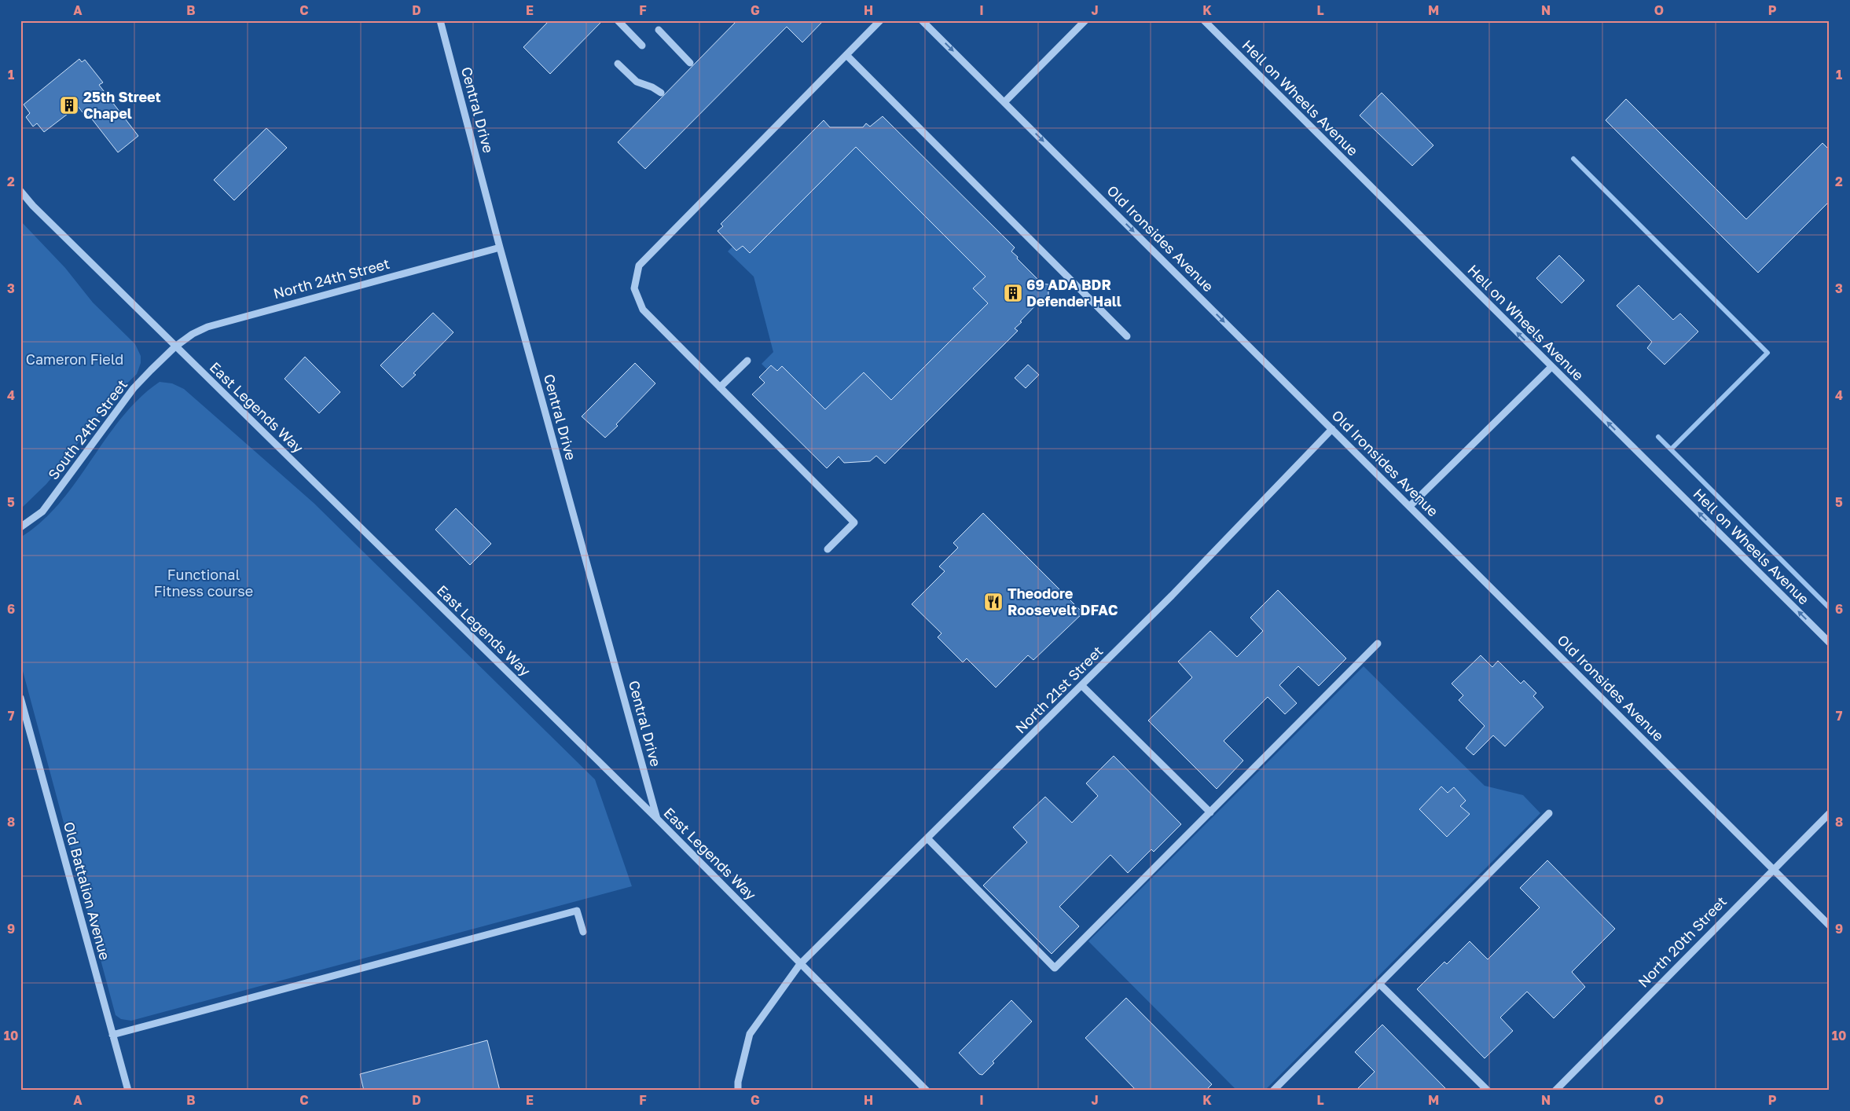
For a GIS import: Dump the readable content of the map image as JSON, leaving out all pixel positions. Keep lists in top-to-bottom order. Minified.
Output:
{"streets":{"street":["Hell on Wheels Avenue","Central Drive","Old Ironsides Avenue","North 24th Street","East Legends Way","South 24th Street","North 21st Street","Old Battalion Avenue","North 20th Street"]},"crossings":[["Central Drive","North 24th Street"],["Central Drive","East Legends Way"],["Old Ironsides Avenue","North 21st Street"],["Old Ironsides Avenue","North 20th Street"],["North 24th Street","East Legends Way"],["North 24th Street","South 24th Street"],["East Legends Way","South 24th Street"],["East Legends Way","North 21st Street"]],"one_way":["Hell on Wheels Avenue","Old Ironsides Avenue"],"parks":["Cameron Field","Functional Fitness course"],"places":{"building":["25th Street Chapel","69 ADA BDR Defender Hall"],"restaurant":["Theodore Roosevelt DFAC"]},"grid":{"columns":["A","B","C","D","E","F","G","H","I","J","K","L","M","N","O","P"],"rows":["1","2","3","4","5","6","7","8","9","10"]}}
